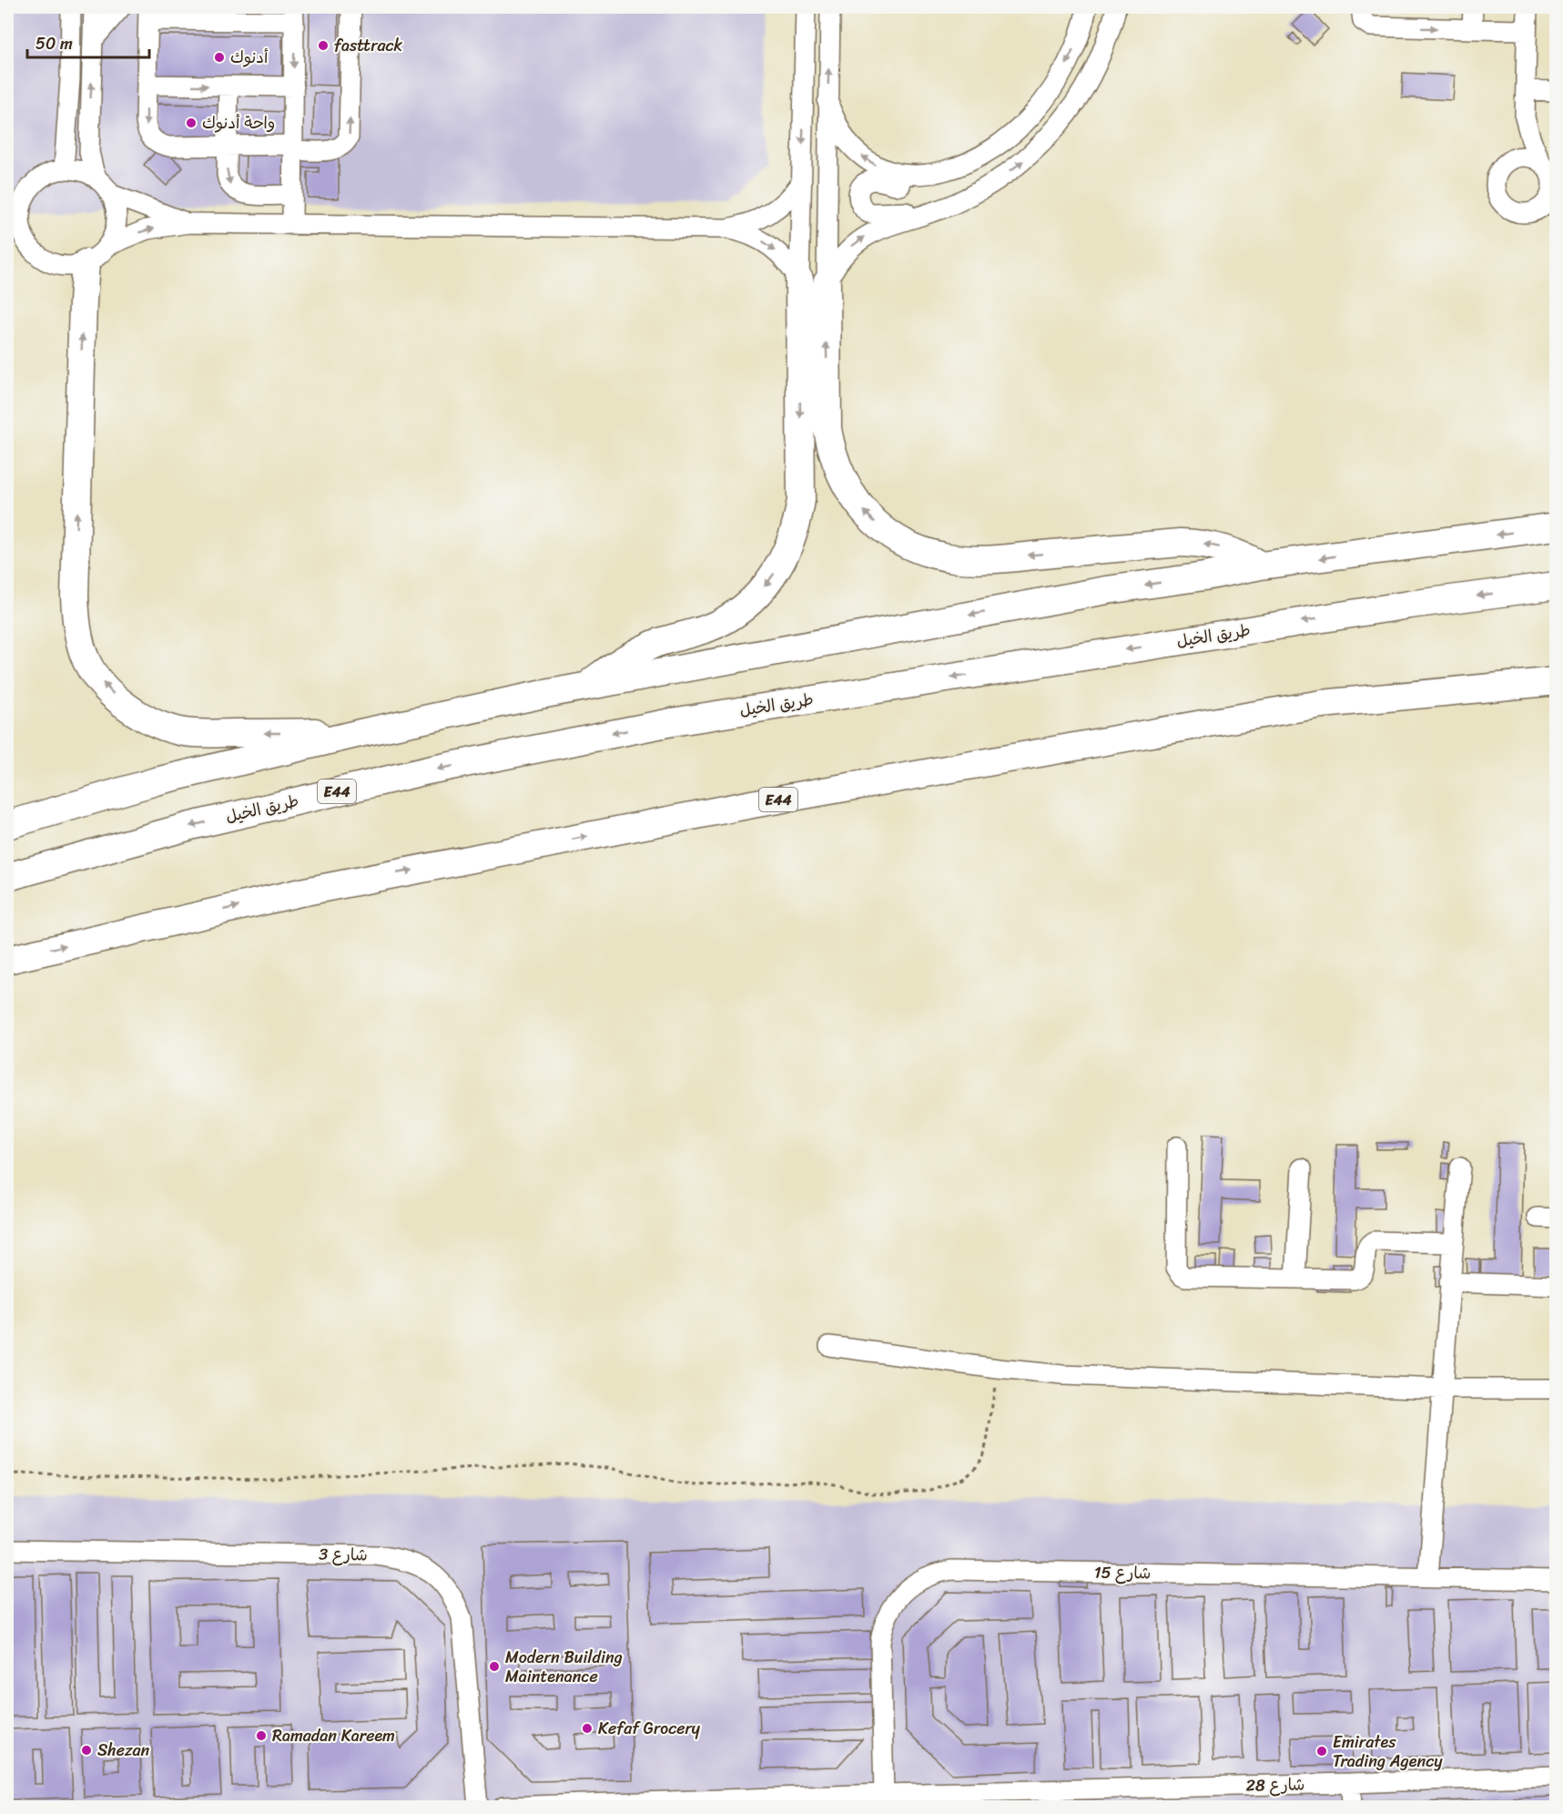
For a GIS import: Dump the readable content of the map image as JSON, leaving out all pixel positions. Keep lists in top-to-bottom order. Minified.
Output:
{"streets":{"highway":["طريق الخيل","E44"],"street":["شارع 3","شارع 15","شارع 28"]},"crossings":[["شارع 15","شارع 28"]],"places":["fasttrack","أدنوك","واحة أدنوك","Modern Building Maintenance","Kefaf Grocery","Ramadan Kareem","Shezan","Emirates Trading Agency"],"scale_bar":"50 m"}
